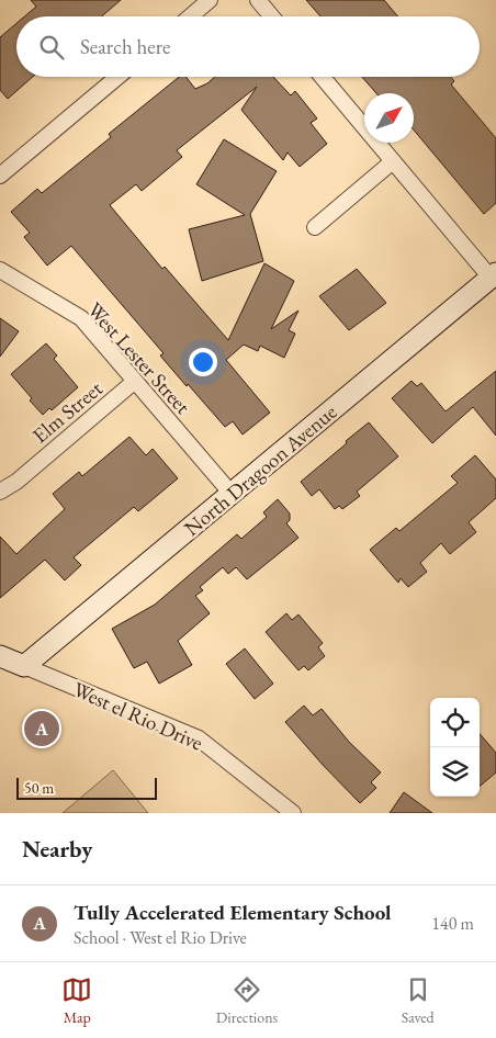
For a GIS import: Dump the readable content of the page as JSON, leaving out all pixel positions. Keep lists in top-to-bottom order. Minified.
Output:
{"streets":{"street":["West Lester Street","Elm Street","North Dragoon Avenue","West el Rio Drive"]},"crossings":[["West Lester Street","Elm Street"],["West Lester Street","North Dragoon Avenue"],["North Dragoon Avenue","West el Rio Drive"]],"scale_bar":"50 m","north":"top right","page":{"search":"Search here","pins":"A","scale":"50 m","heading":"Nearby","list":[{"mark":"A","name":"Tully Accelerated Elementary School","note":"School · West el Rio Drive","value":"140 m"}],"nav":["Map","Directions","Saved"]}}
